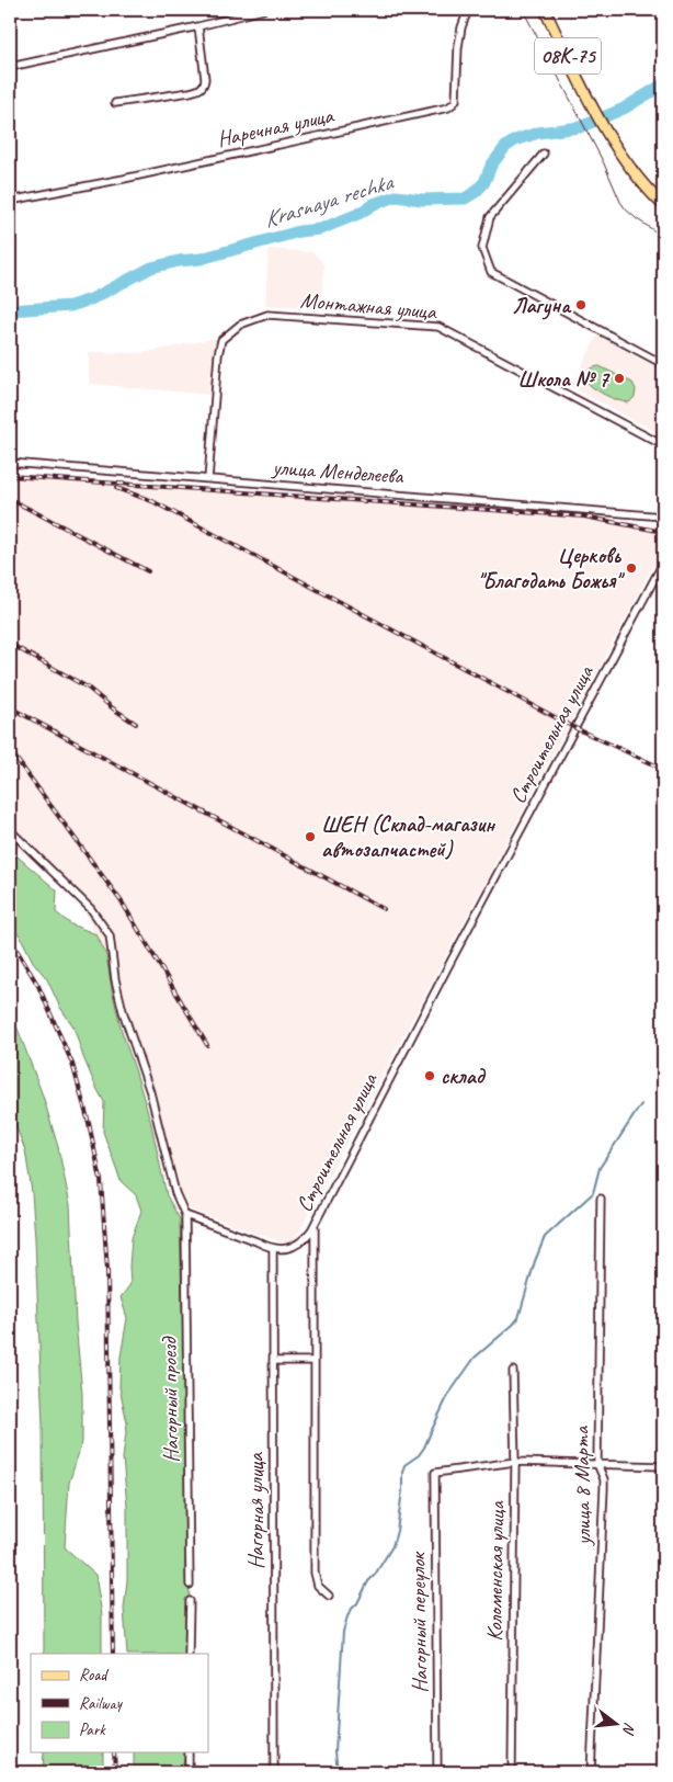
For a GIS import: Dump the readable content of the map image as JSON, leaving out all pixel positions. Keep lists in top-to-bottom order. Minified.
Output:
{"streets":{"main road":["08К-75"],"street":["Наречная улица","Монтажная улица","улица Менделеева","Строительная улица","Нагорный проезд","улица 8 Марта","Нагорная улица","Коломенская улица","Нагорный переулок"]},"crossings":[["Монтажная улица","улица Менделеева"],["Строительная улица","Нагорная улица"],["Коломенская улица","Нагорный переулок"]],"water":["Krasnaya rechka"],"places":["Лагуна","Школа № 7","Церковь \"Благодать Божья\"","ШЕН (Склад-магазин автозапчастей)","склад"],"legend":["Road","Railway","Park"],"north":"right"}
